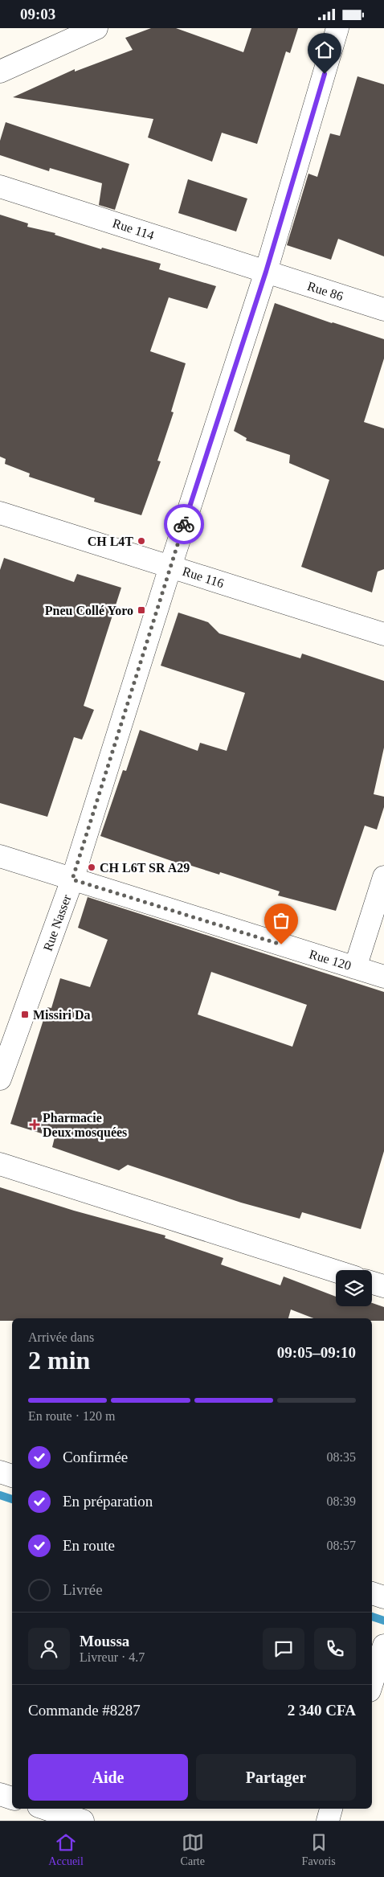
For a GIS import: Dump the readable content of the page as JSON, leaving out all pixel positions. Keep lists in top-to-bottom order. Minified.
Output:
{"streets":{"street":["Rue 114","Rue 86","Rue 116","Rue Nasser","Rue 120"]},"crossings":[["Rue 114","Rue 86"],["Rue 114","Rue Nasser"],["Rue 86","Rue Nasser"],["Rue 116","Rue Nasser"],["Rue Nasser","Rue 120"]],"places":{"other":["CH L4T","CH L6T SR A29"],"transit":["Pneu Collé Yoro","Missiri Da"],"health":["Pharmacie Deux mosquées"]},"page":{"status":"09:03","heading":["2 min","Arrivée dans","09:05–09:10"],"panel":["Moussa","Livreur · 4.7","Commande #8287","2 340 CFA"],"bar":"En route · 120 m","list":[["Confirmée","08:35"],["En préparation","08:39"],["En route","08:57"],"Livrée"],"buttons":["Aide","Partager"],"tabs":["Accueil","Carte","Favoris"]}}
